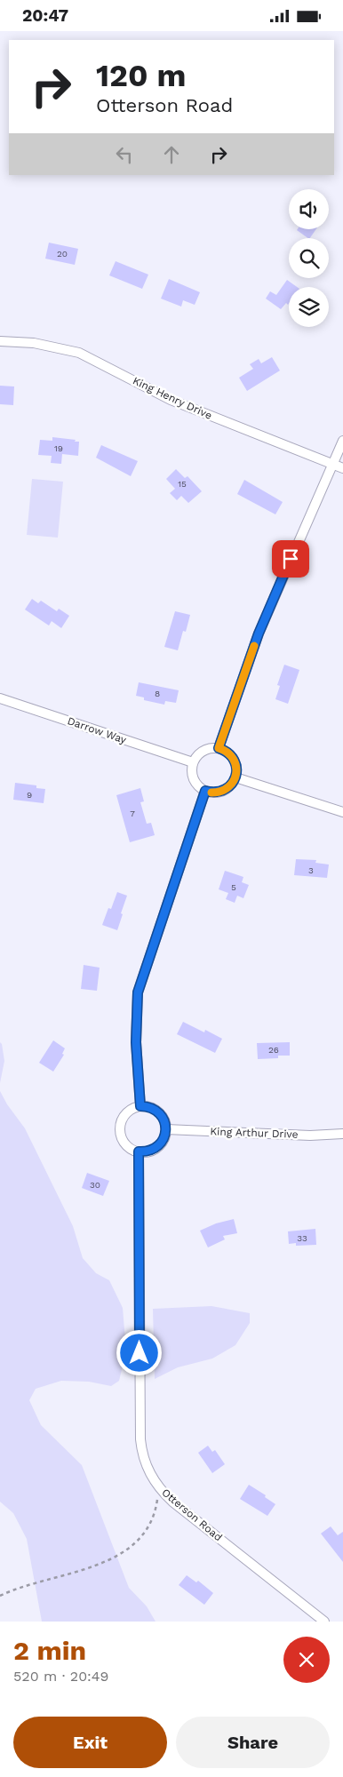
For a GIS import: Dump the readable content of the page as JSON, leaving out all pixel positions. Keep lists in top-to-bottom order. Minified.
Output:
{"streets":{"street":["King Henry Drive","Darrow Way","King Arthur Drive","Otterson Road"]},"crossings":[["King Arthur Drive","Otterson Road"]],"house_numbers":["20","19","15","8","9","7","3","5","26","30","33"],"page":{"status":"20:47","turn":["120 m","Otterson Road"],"heading":["2 min","520 m · 20:49"],"buttons":["Exit","Share"]}}
